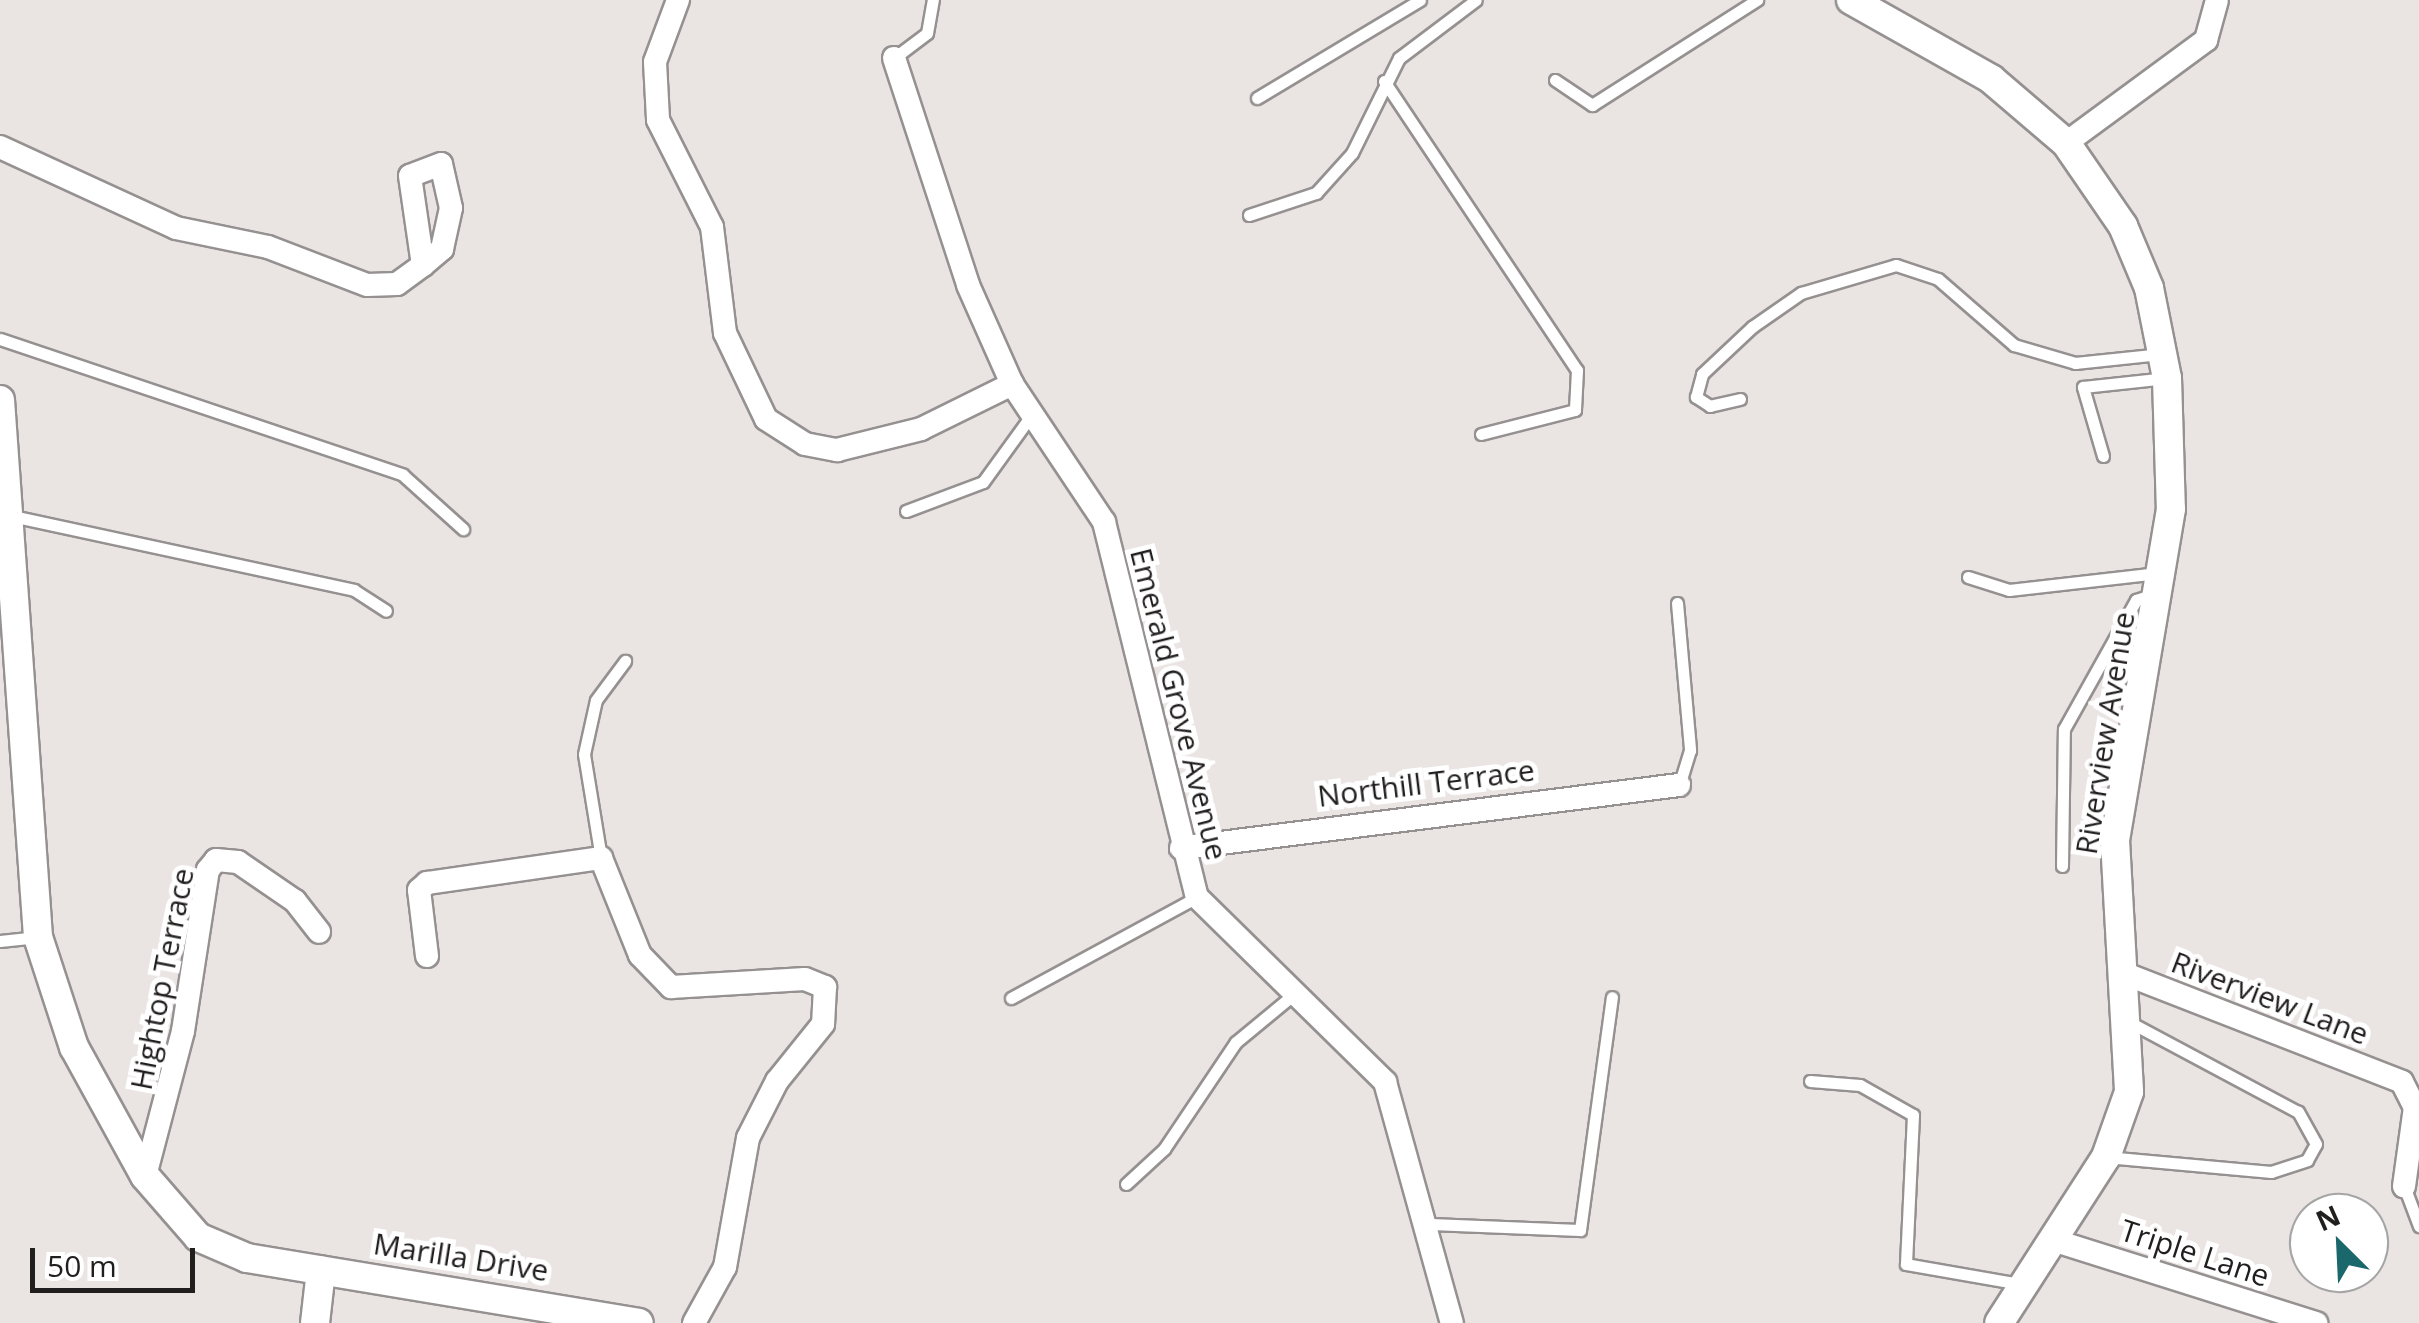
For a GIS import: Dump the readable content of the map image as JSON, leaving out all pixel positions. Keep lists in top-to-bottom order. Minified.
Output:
{"streets":{"street":["Emerald Grove Avenue","Riverview Avenue","Northill Terrace","Hightop Terrace","Riverview Lane","Triple Lane","Marilla Drive"]},"crossings":[["Emerald Grove Avenue","Northill Terrace"],["Riverview Avenue","Riverview Lane"],["Riverview Avenue","Triple Lane"],["Hightop Terrace","Marilla Drive"]],"scale_bar":"50 m","north":"top left"}
